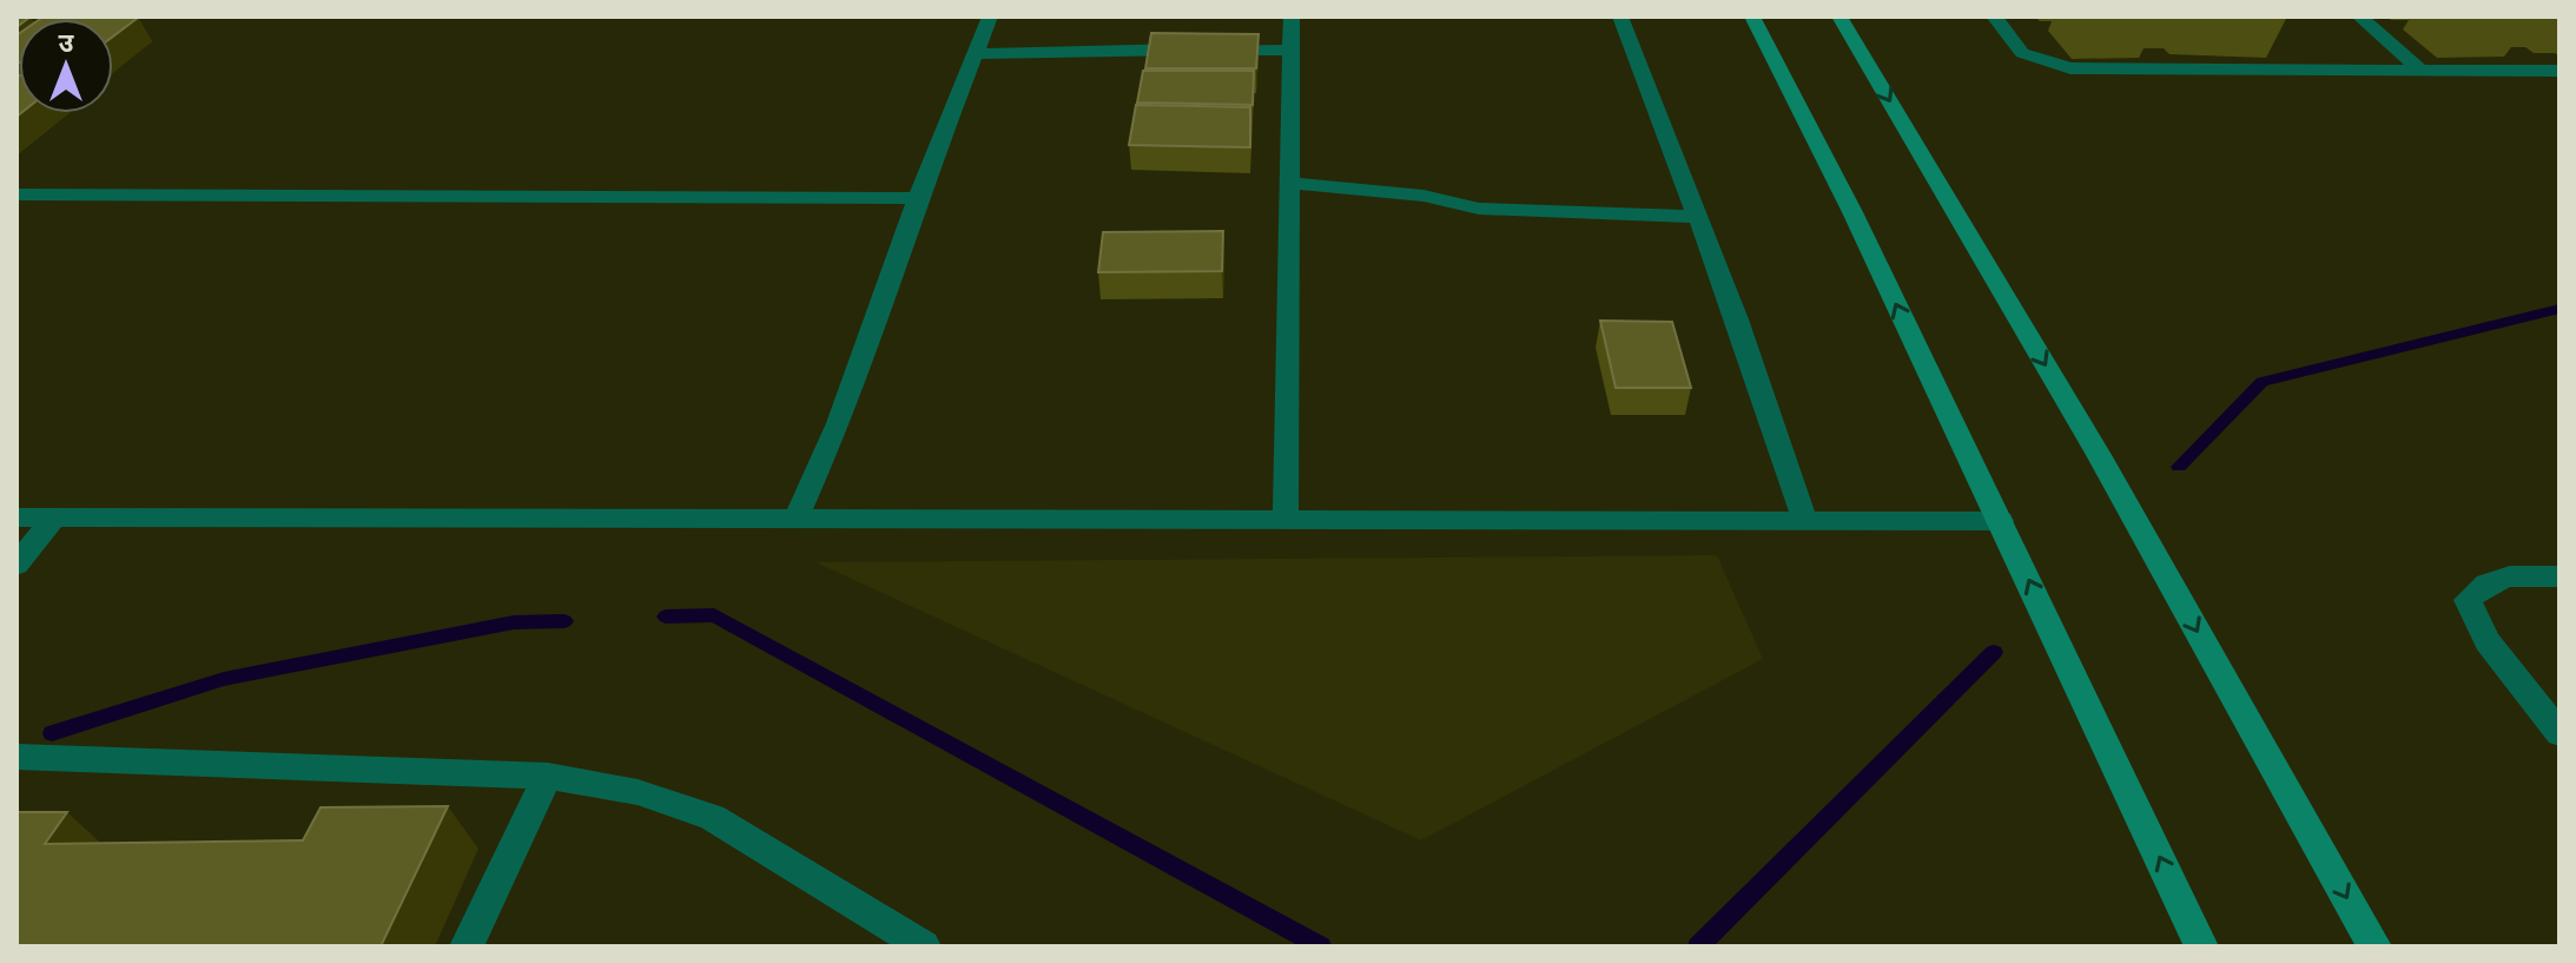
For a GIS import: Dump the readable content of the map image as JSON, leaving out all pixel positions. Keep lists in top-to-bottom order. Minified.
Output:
{"north":"top"}
